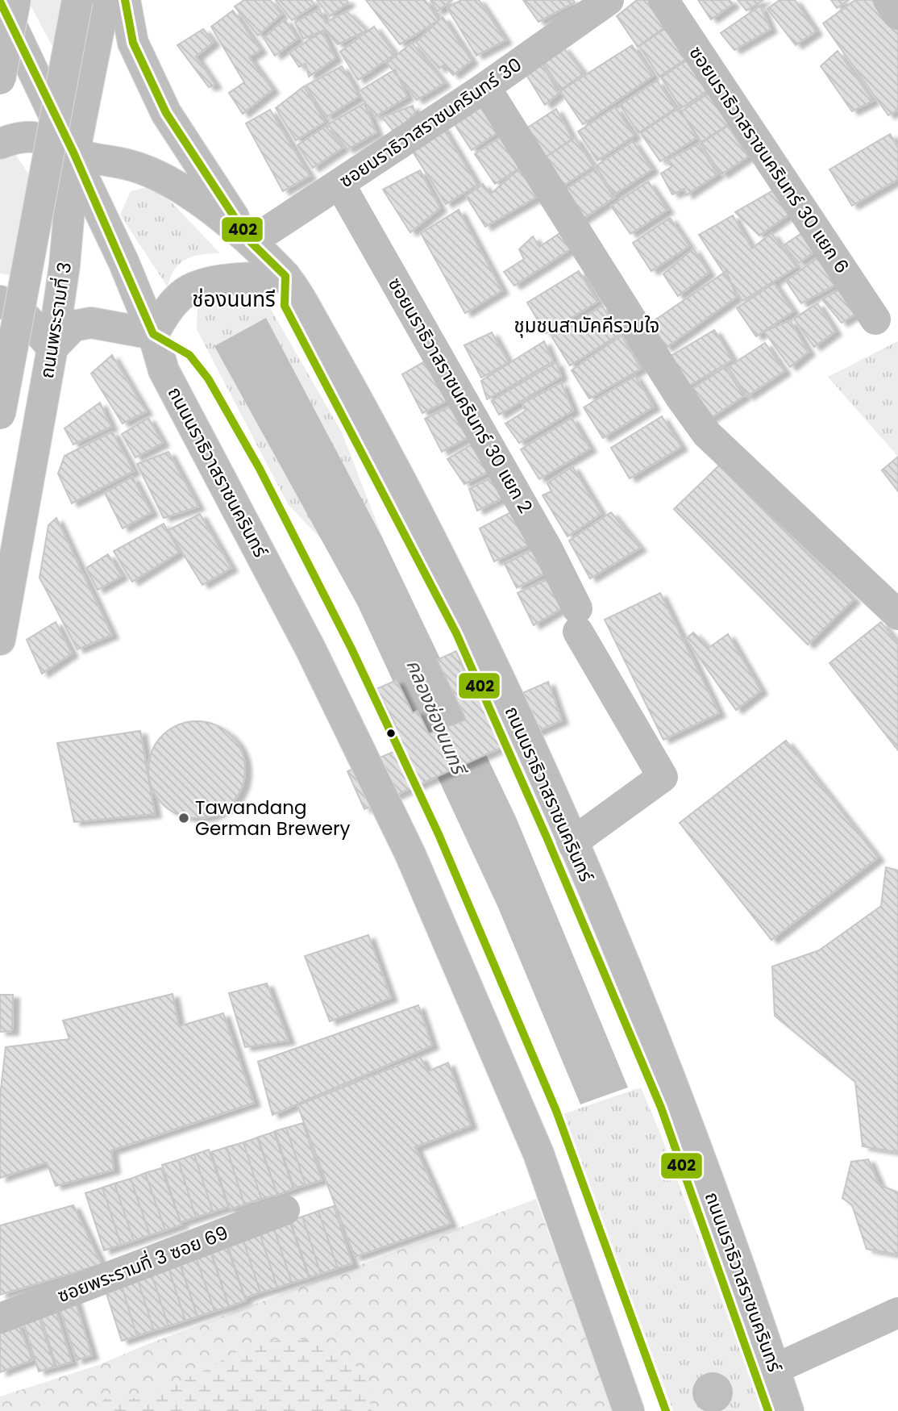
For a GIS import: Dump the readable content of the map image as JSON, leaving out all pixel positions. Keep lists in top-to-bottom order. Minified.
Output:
{"streets":{"main road":["ซอยนราธิวาสราชนครินทร์ 30","ซอยนราธิวาสราชนครินทร์ 30 แยก 6","ถนนพระรามที่ 3","ซอยนราธิวาสราชนครินทร์ 30 แยก 2","ถนนนราธิวาสราชนครินทร์","ซอยพระรามที่ 3 ซอย 69"]},"crossings":[["ซอยนราธิวาสราชนครินทร์ 30","ซอยนราธิวาสราชนครินทร์ 30 แยก 2"],["ซอยนราธิวาสราชนครินทร์ 30","ถนนนราธิวาสราชนครินทร์"],["ถนนพระรามที่ 3","ถนนนราธิวาสราชนครินทร์"],["ซอยนราธิวาสราชนครินทร์ 30 แยก 2","ถนนนราธิวาสราชนครินทร์"]],"districts":["ช่องนนทรี","ชุมชนสามัคคีรวมใจ"],"water":["คลองช่องนนทรี"],"places":["Tawandang German Brewery"],"lines":["transit line 402"]}
